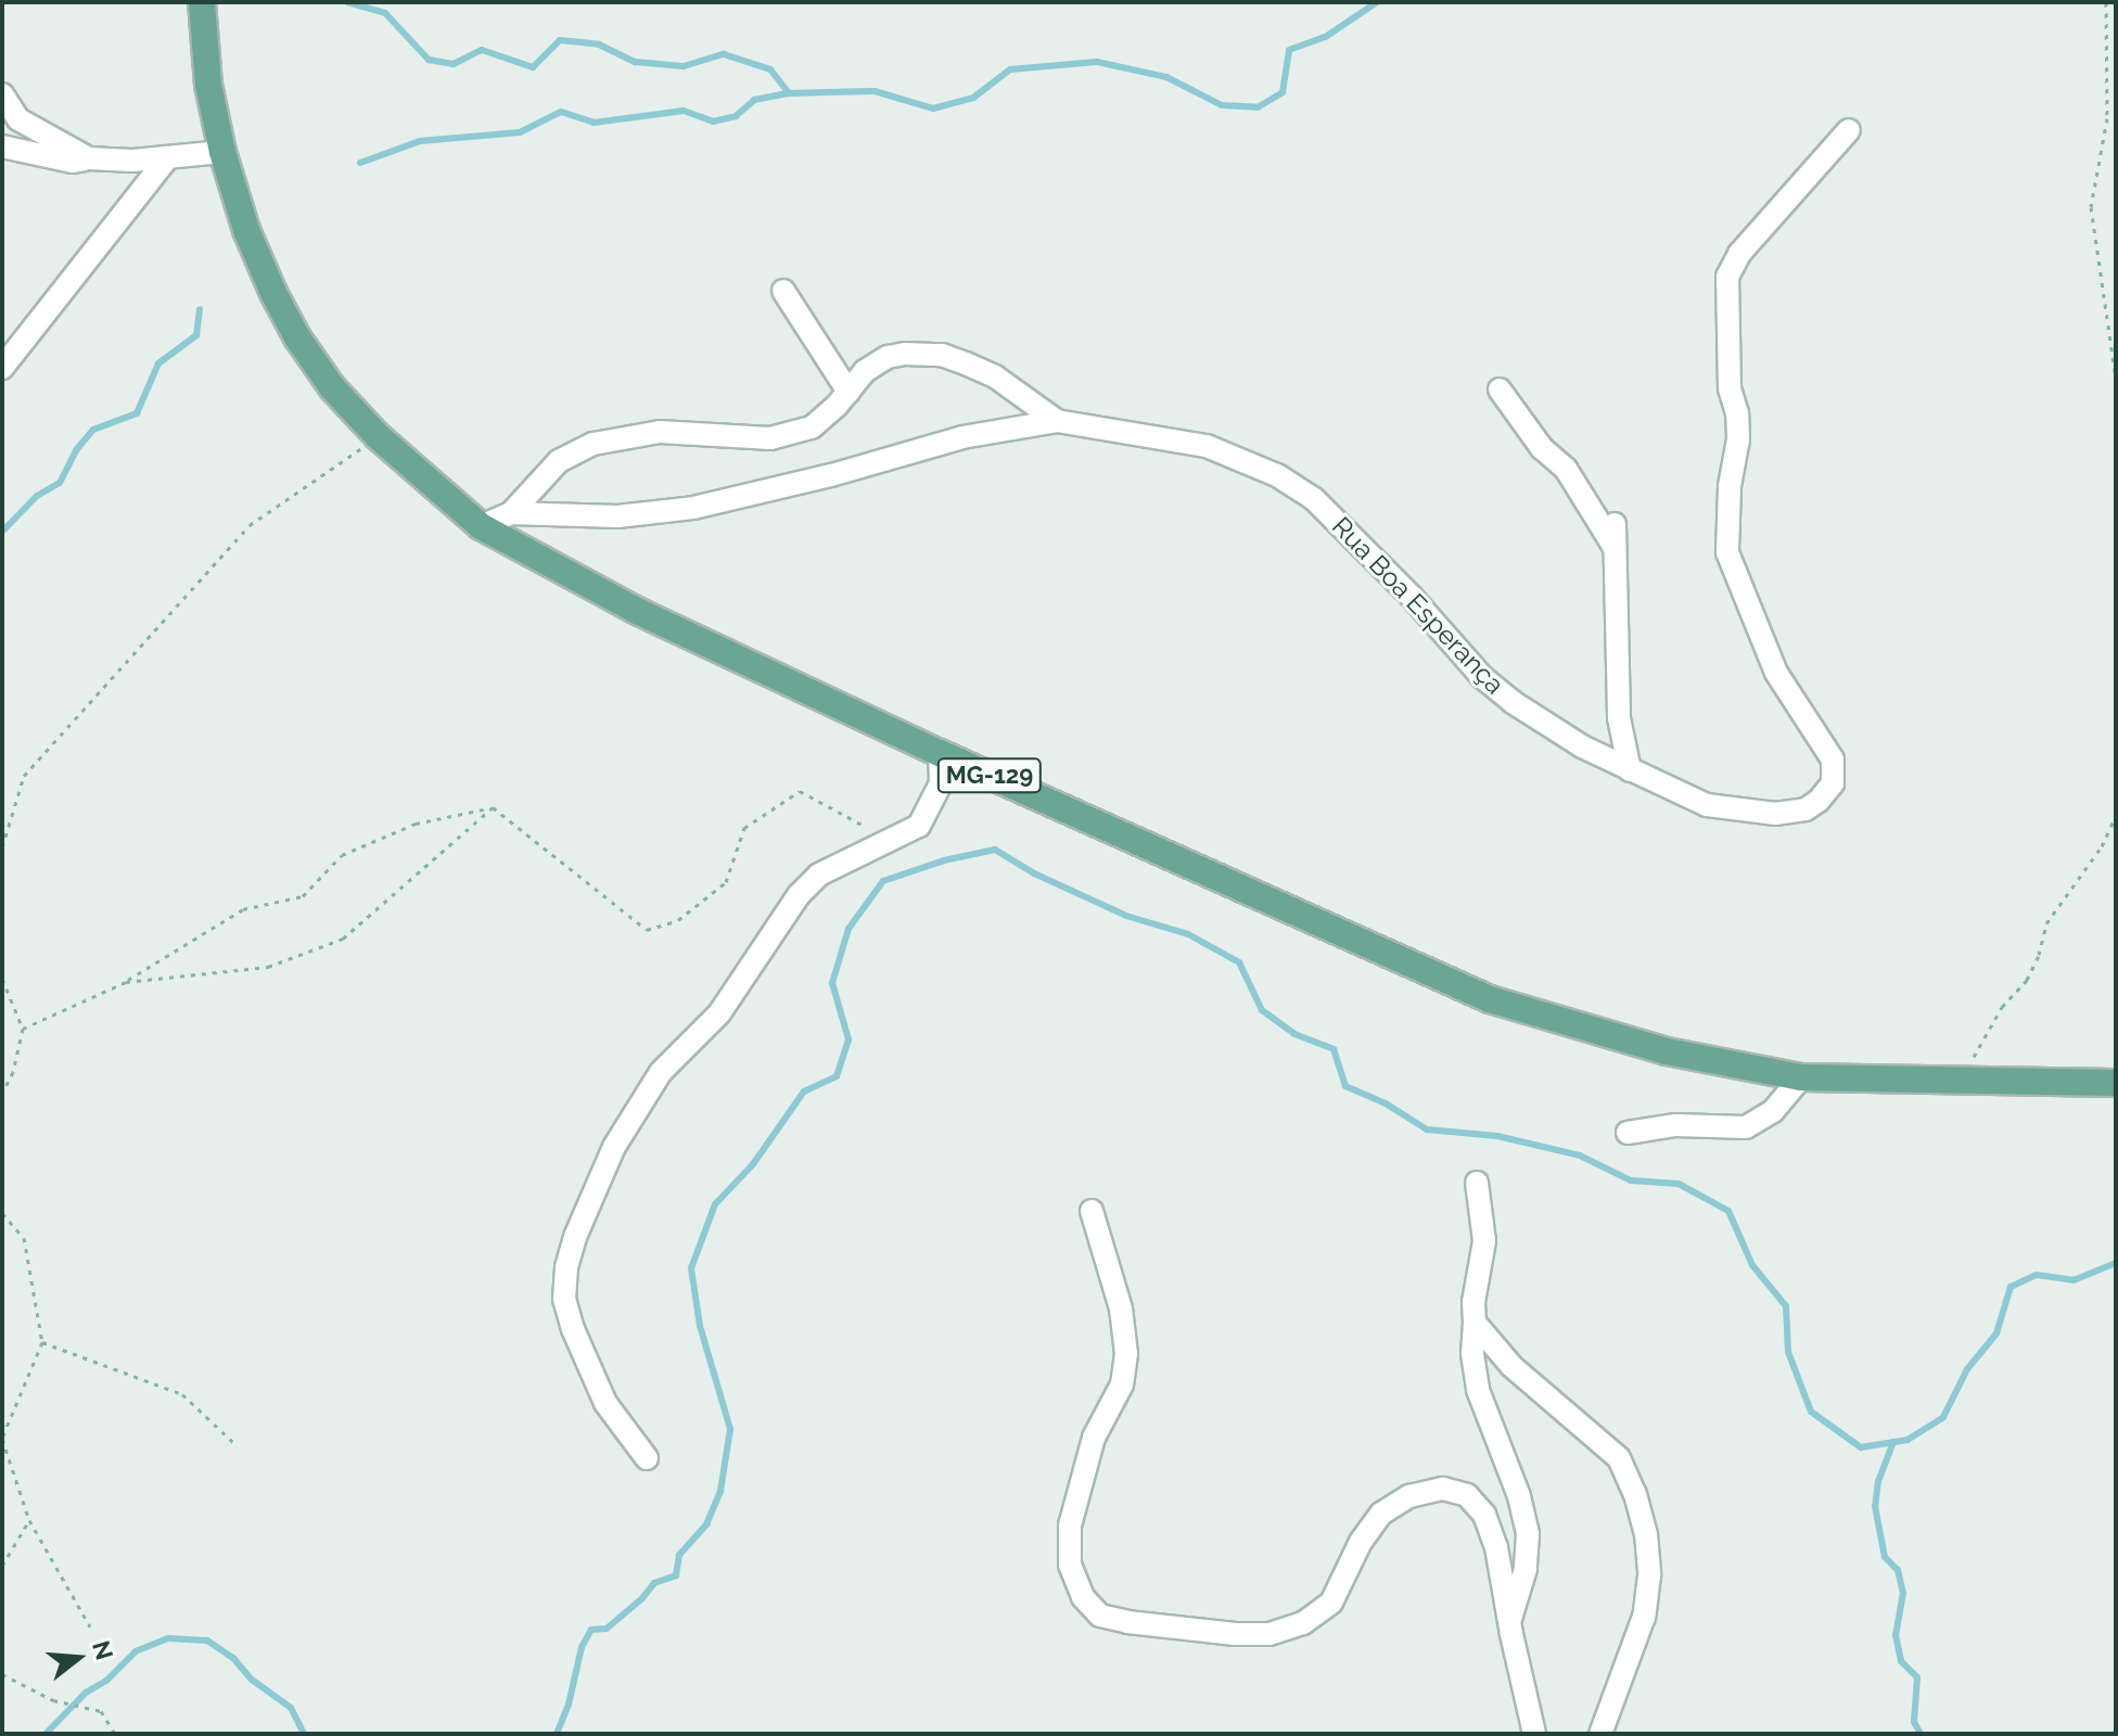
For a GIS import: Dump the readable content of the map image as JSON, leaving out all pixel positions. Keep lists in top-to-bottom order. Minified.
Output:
{"streets":{"main road":["MG-129"],"street":["Rua Boa Esperança"]},"crossings":[["Rua Boa Esperança","MG-129"]],"north":"right"}
